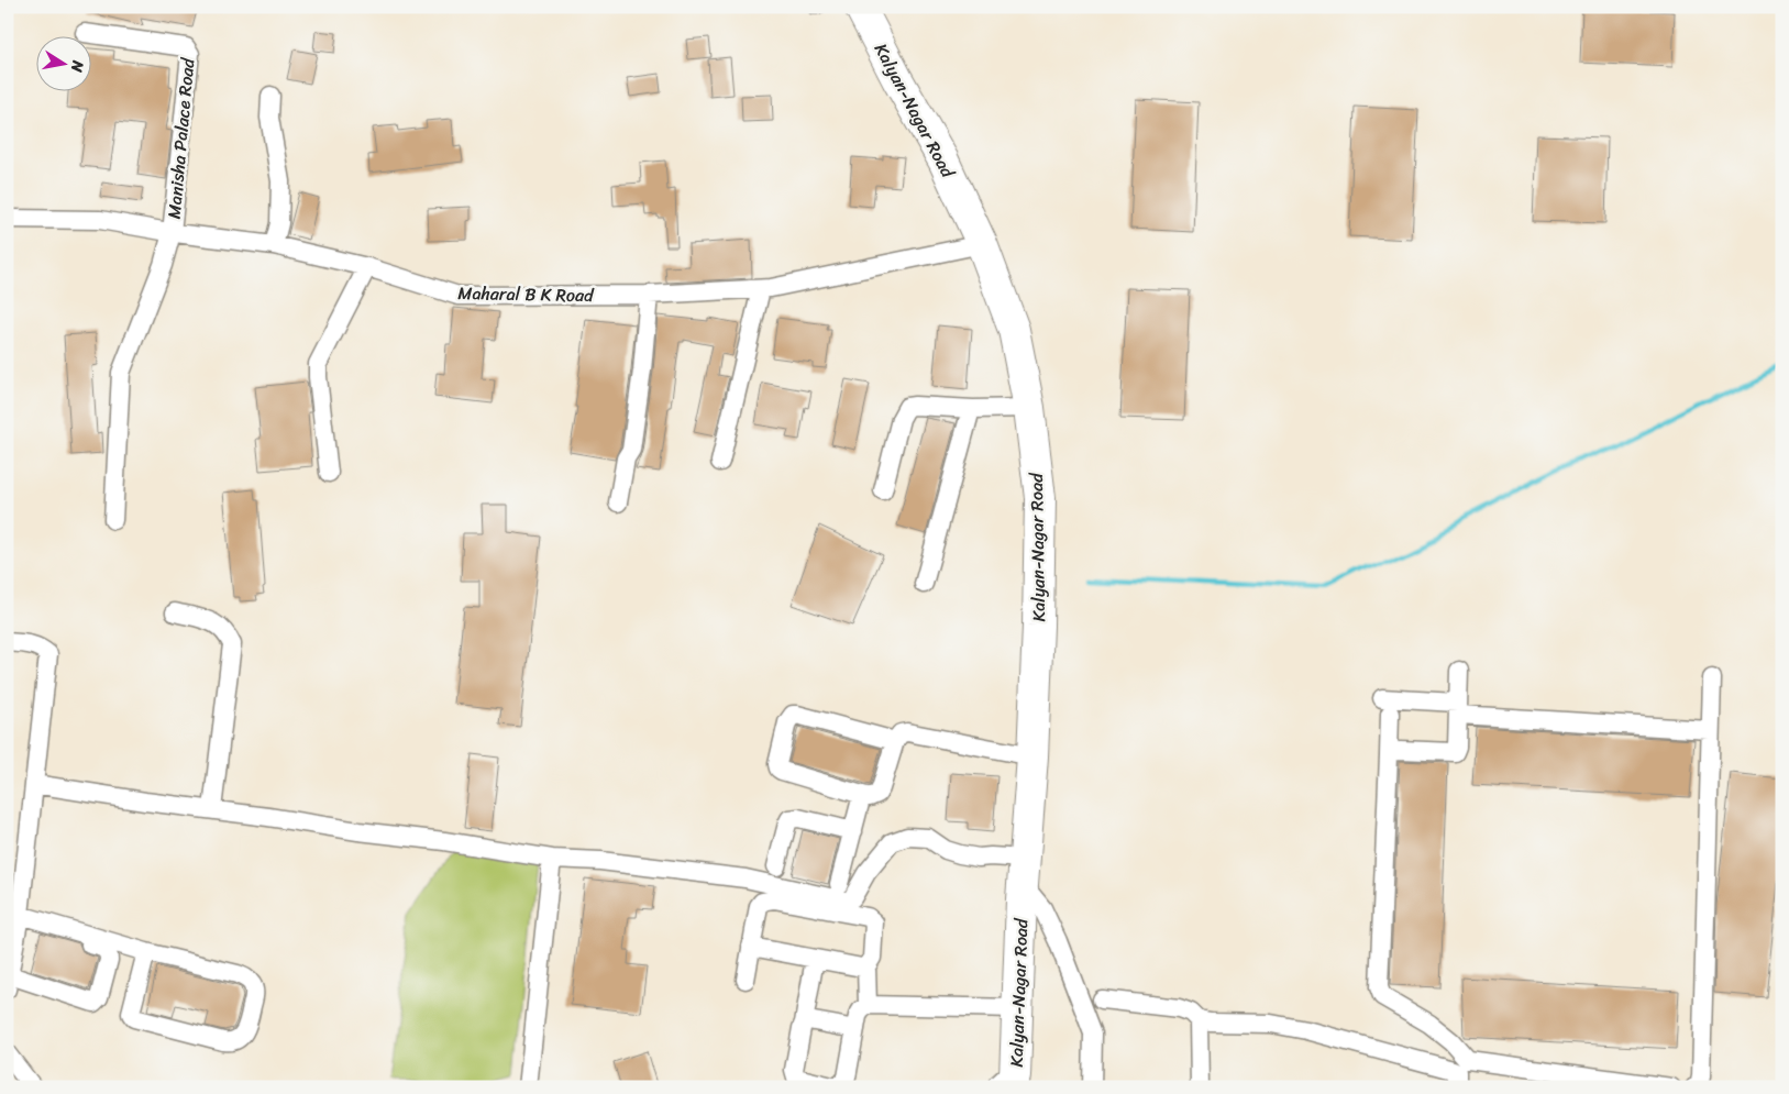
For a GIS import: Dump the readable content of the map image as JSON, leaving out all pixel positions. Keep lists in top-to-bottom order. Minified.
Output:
{"streets":{"highway":["Kalyan-Nagar Road"],"street":["Manisha Palace Road","Maharal B K Road"]},"crossings":[["Kalyan-Nagar Road","Maharal B K Road"],["Manisha Palace Road","Maharal B K Road"]],"north":"right"}
